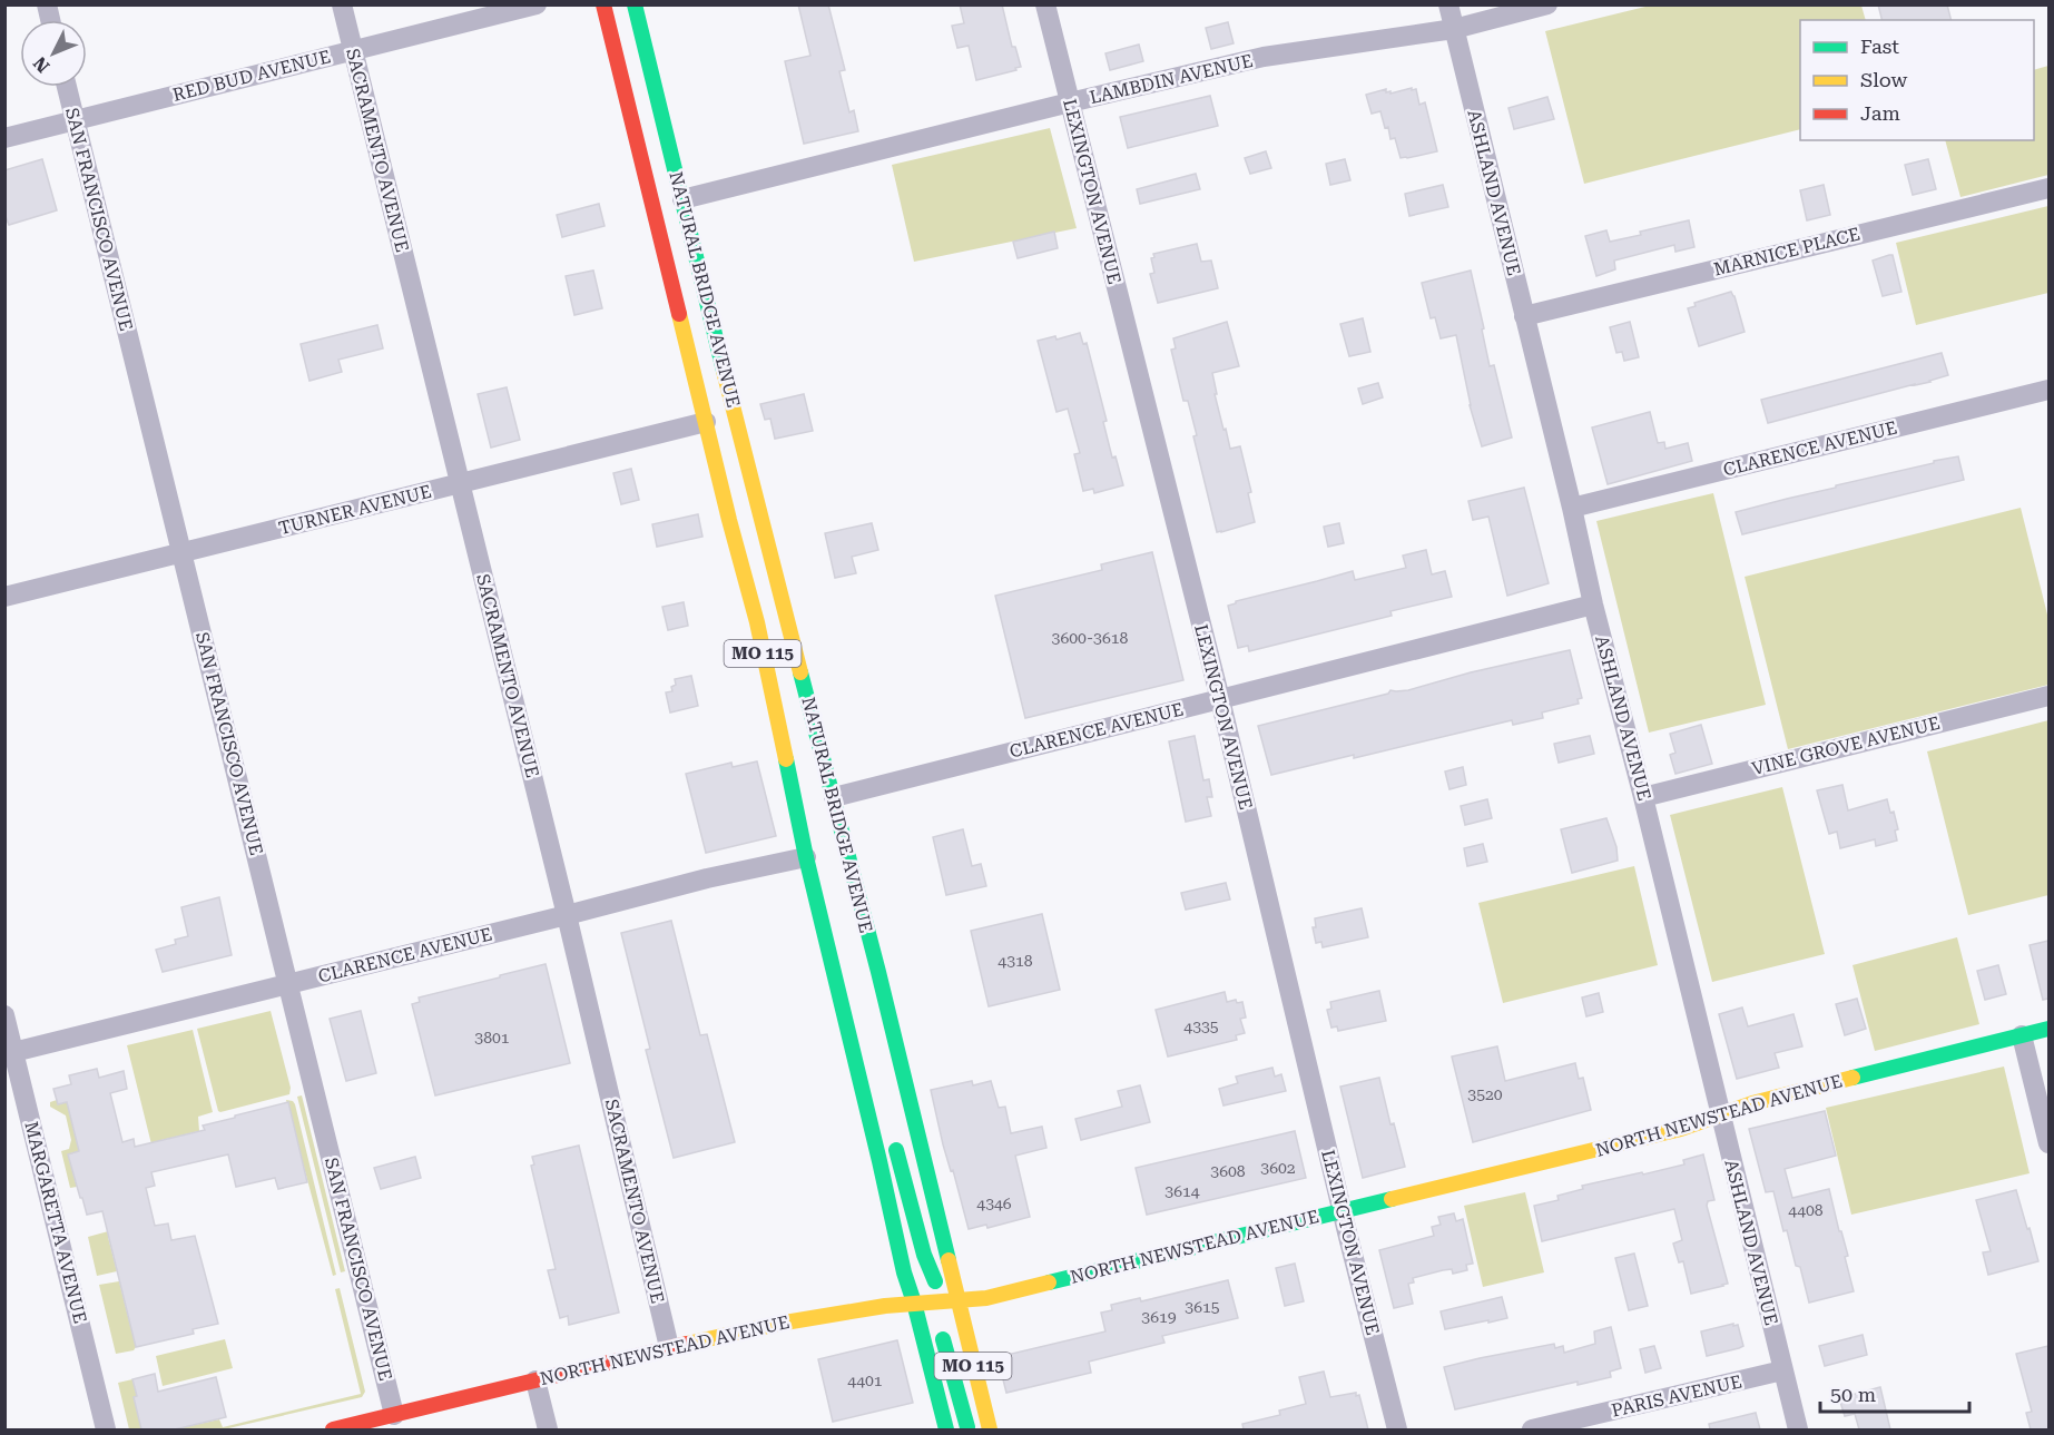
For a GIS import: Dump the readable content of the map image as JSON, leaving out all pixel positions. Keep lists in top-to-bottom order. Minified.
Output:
{"streets":{"main road":["NATURAL BRIDGE AVENUE","MO 115","NORTH NEWSTEAD AVENUE"],"street":["RED BUD AVENUE","LAMBDIN AVENUE","SACRAMENTO AVENUE","LEXINGTON AVENUE","ASHLAND AVENUE","SAN FRANCISCO AVENUE","MARNICE PLACE","CLARENCE AVENUE","TURNER AVENUE","VINE GROVE AVENUE","MARGARETTA AVENUE","PARIS AVENUE"]},"crossings":[["RED BUD AVENUE","SACRAMENTO AVENUE"],["RED BUD AVENUE","SAN FRANCISCO AVENUE"],["LAMBDIN AVENUE","LEXINGTON AVENUE"],["LAMBDIN AVENUE","ASHLAND AVENUE"],["LAMBDIN AVENUE","NATURAL BRIDGE AVENUE"],["SACRAMENTO AVENUE","CLARENCE AVENUE"],["SACRAMENTO AVENUE","TURNER AVENUE"],["SACRAMENTO AVENUE","NORTH NEWSTEAD AVENUE"],["LEXINGTON AVENUE","CLARENCE AVENUE"],["LEXINGTON AVENUE","NORTH NEWSTEAD AVENUE"],["ASHLAND AVENUE","MARNICE PLACE"],["ASHLAND AVENUE","CLARENCE AVENUE"],["ASHLAND AVENUE","VINE GROVE AVENUE"],["ASHLAND AVENUE","NORTH NEWSTEAD AVENUE"],["ASHLAND AVENUE","PARIS AVENUE"],["SAN FRANCISCO AVENUE","CLARENCE AVENUE"],["SAN FRANCISCO AVENUE","TURNER AVENUE"],["SAN FRANCISCO AVENUE","NORTH NEWSTEAD AVENUE"],["NATURAL BRIDGE AVENUE","CLARENCE AVENUE"],["NATURAL BRIDGE AVENUE","TURNER AVENUE"],["NATURAL BRIDGE AVENUE","NORTH NEWSTEAD AVENUE"],["CLARENCE AVENUE","MARGARETTA AVENUE"]],"house_numbers":["3600-3618","4318","4335","3801","3520","3602","3608","3614","4346","4408","3615","3619","4401"],"legend":["Fast","Slow","Jam"],"scale_bar":"50 m","north":"bottom left"}
